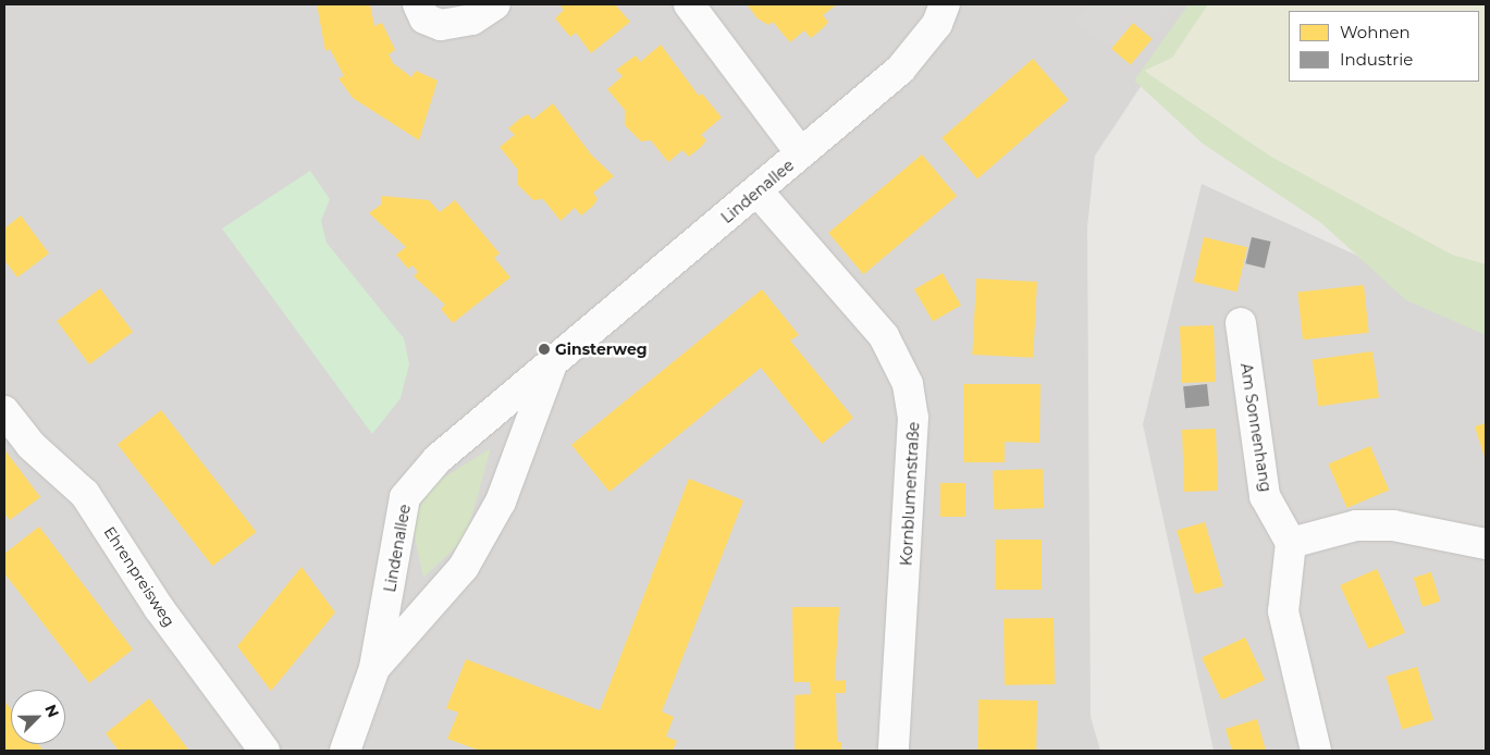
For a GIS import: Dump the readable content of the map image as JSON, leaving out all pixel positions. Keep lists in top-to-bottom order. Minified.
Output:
{"streets":{"street":["Lindenallee","Am Sonnenhang","Kornblumenstraße","Ehrenpreisweg"]},"crossings":[["Lindenallee","Kornblumenstraße"]],"places":["Ginsterweg"],"legend":["Wohnen","Industrie"],"north":"top right"}
